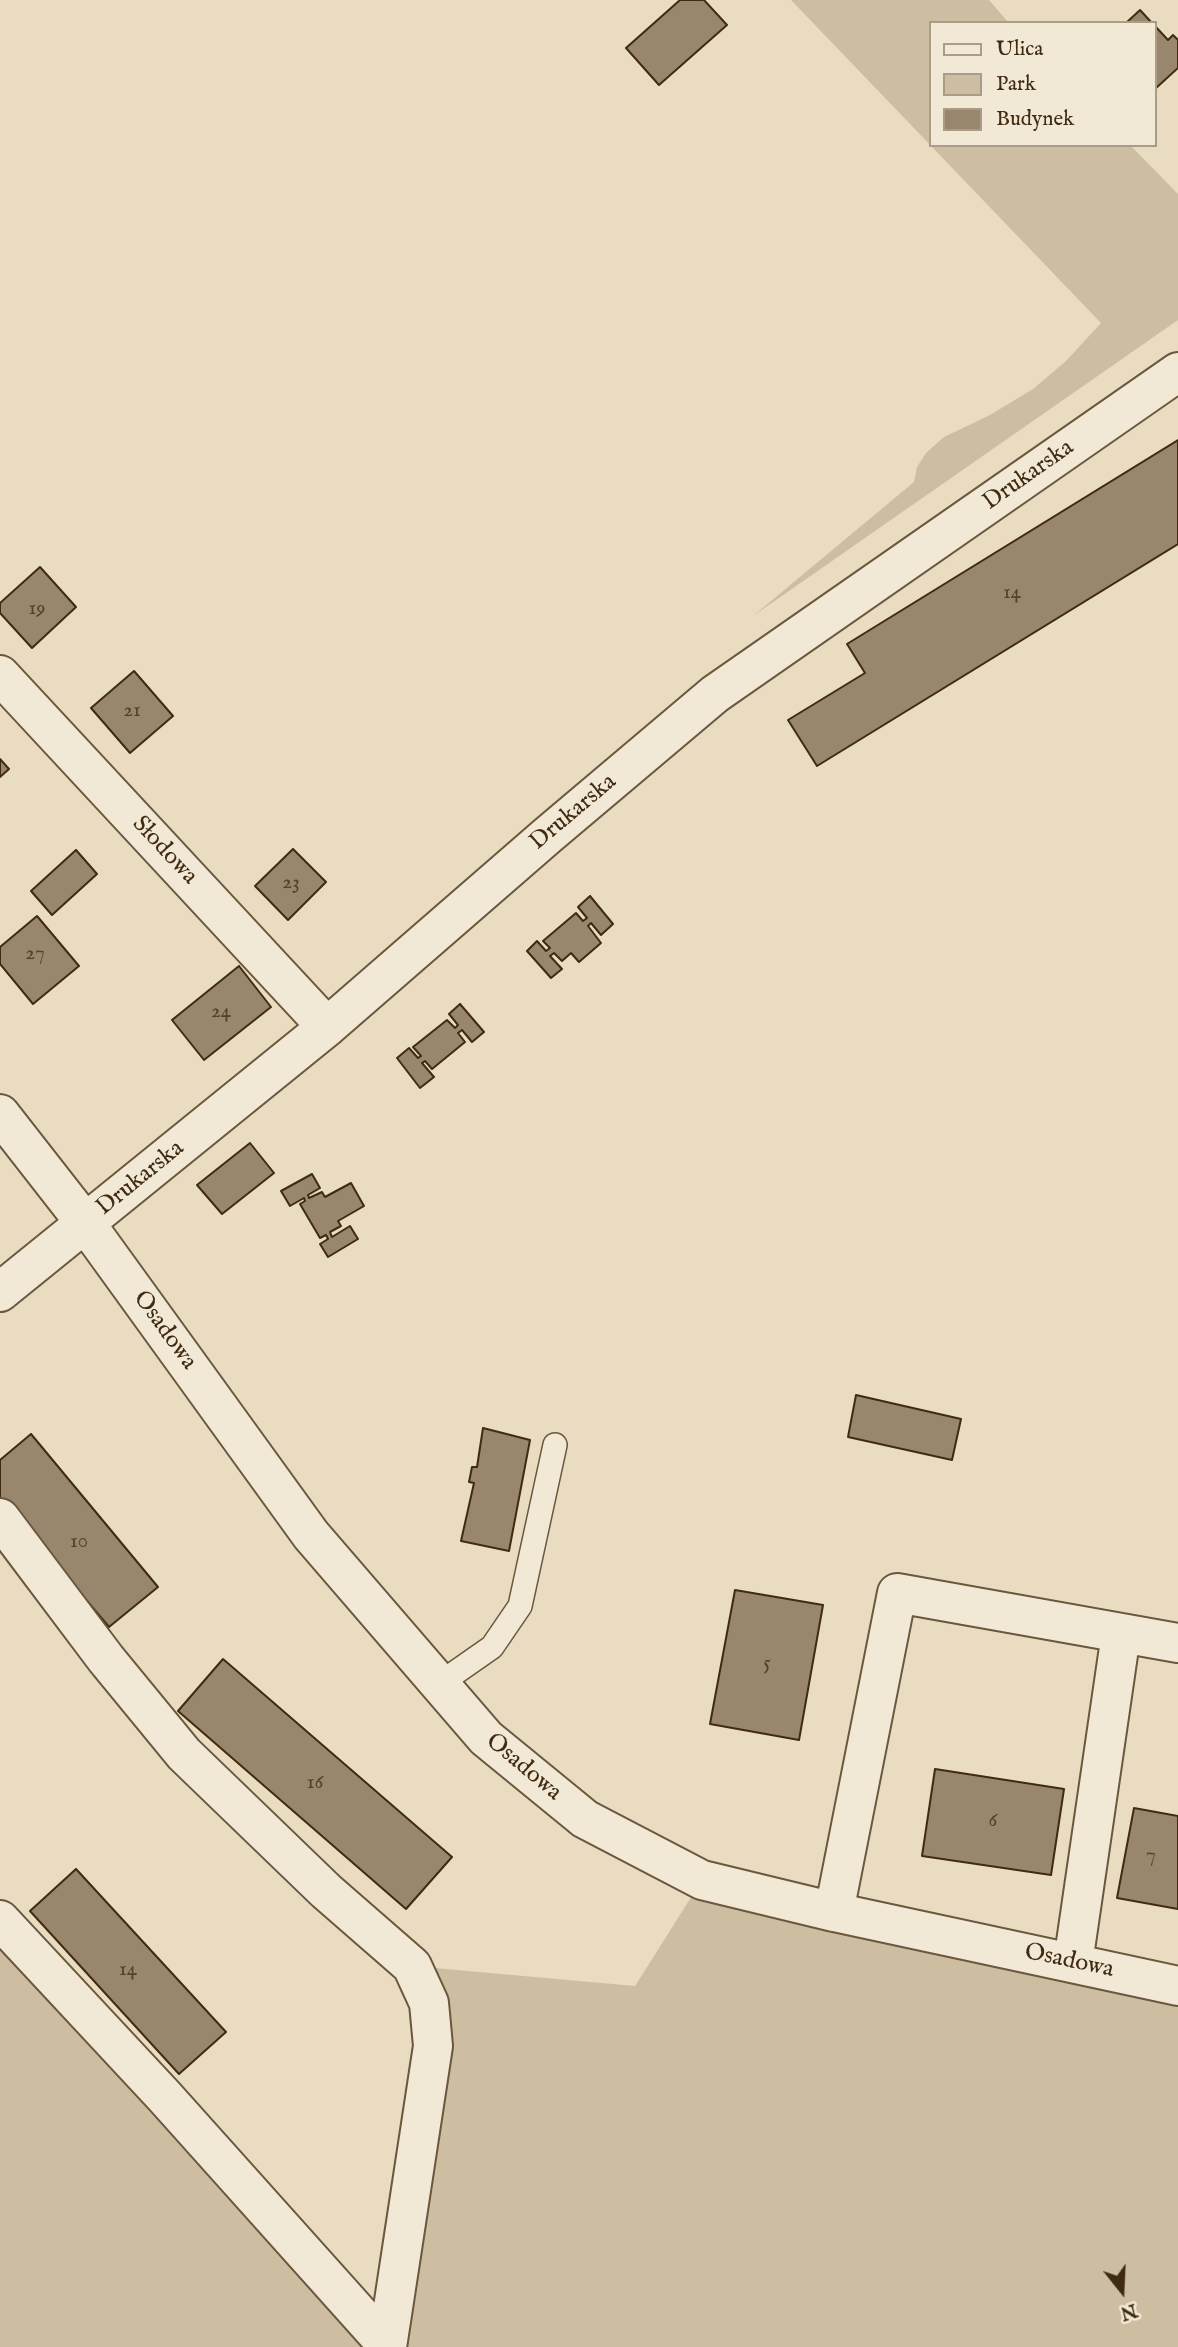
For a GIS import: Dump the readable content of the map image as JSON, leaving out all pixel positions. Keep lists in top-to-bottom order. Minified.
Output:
{"streets":{"street":["Drukarska","Słodowa","Osadowa"]},"crossings":[["Drukarska","Słodowa"],["Drukarska","Osadowa"]],"house_numbers":["14","19","21","23","27","24","10","5","16","6","7","14"],"legend":["Ulica","Park","Budynek"],"north":"bottom"}
